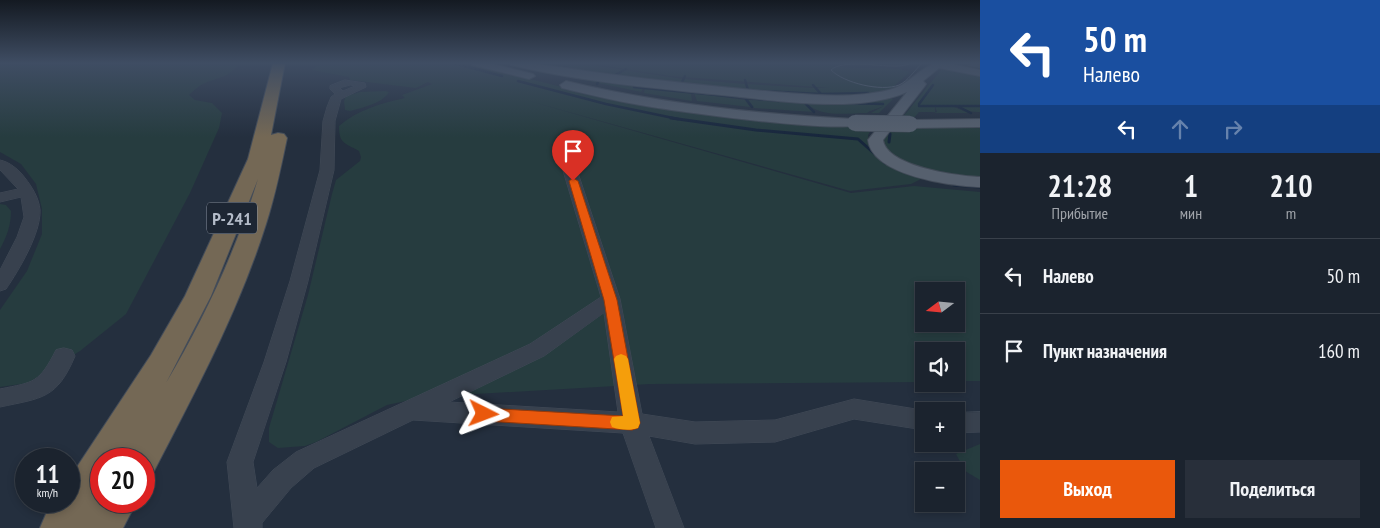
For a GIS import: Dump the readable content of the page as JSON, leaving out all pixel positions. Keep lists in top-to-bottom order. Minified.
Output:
{"streets":{"highway":["Р-241"]},"north":"left","page":{"turn":["50 m","Налево"],"eta":["21:28","Прибытие","1","мин","210","m"],"list":[{"name":"Налево","value":"50 m"},{"name":"Пункт назначения","value":"160 m"}],"map_buttons":["+","−"],"speed":"11 km/h","limit":"20","buttons":["Выход","Поделиться"]}}
